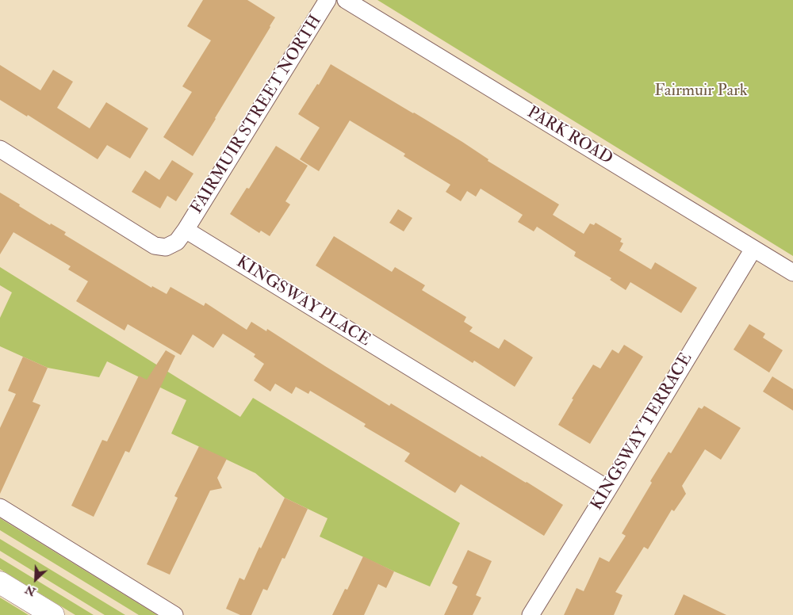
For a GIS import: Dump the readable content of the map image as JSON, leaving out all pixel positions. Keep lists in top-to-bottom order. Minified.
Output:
{"streets":{"street":["FAIRMUIR STREET NORTH","PARK ROAD","KINGSWAY PLACE","KINGSWAY TERRACE"]},"crossings":[["FAIRMUIR STREET NORTH","KINGSWAY PLACE"],["PARK ROAD","KINGSWAY TERRACE"],["KINGSWAY PLACE","KINGSWAY TERRACE"]],"parks":["Fairmuir Park"],"north":"bottom left"}
